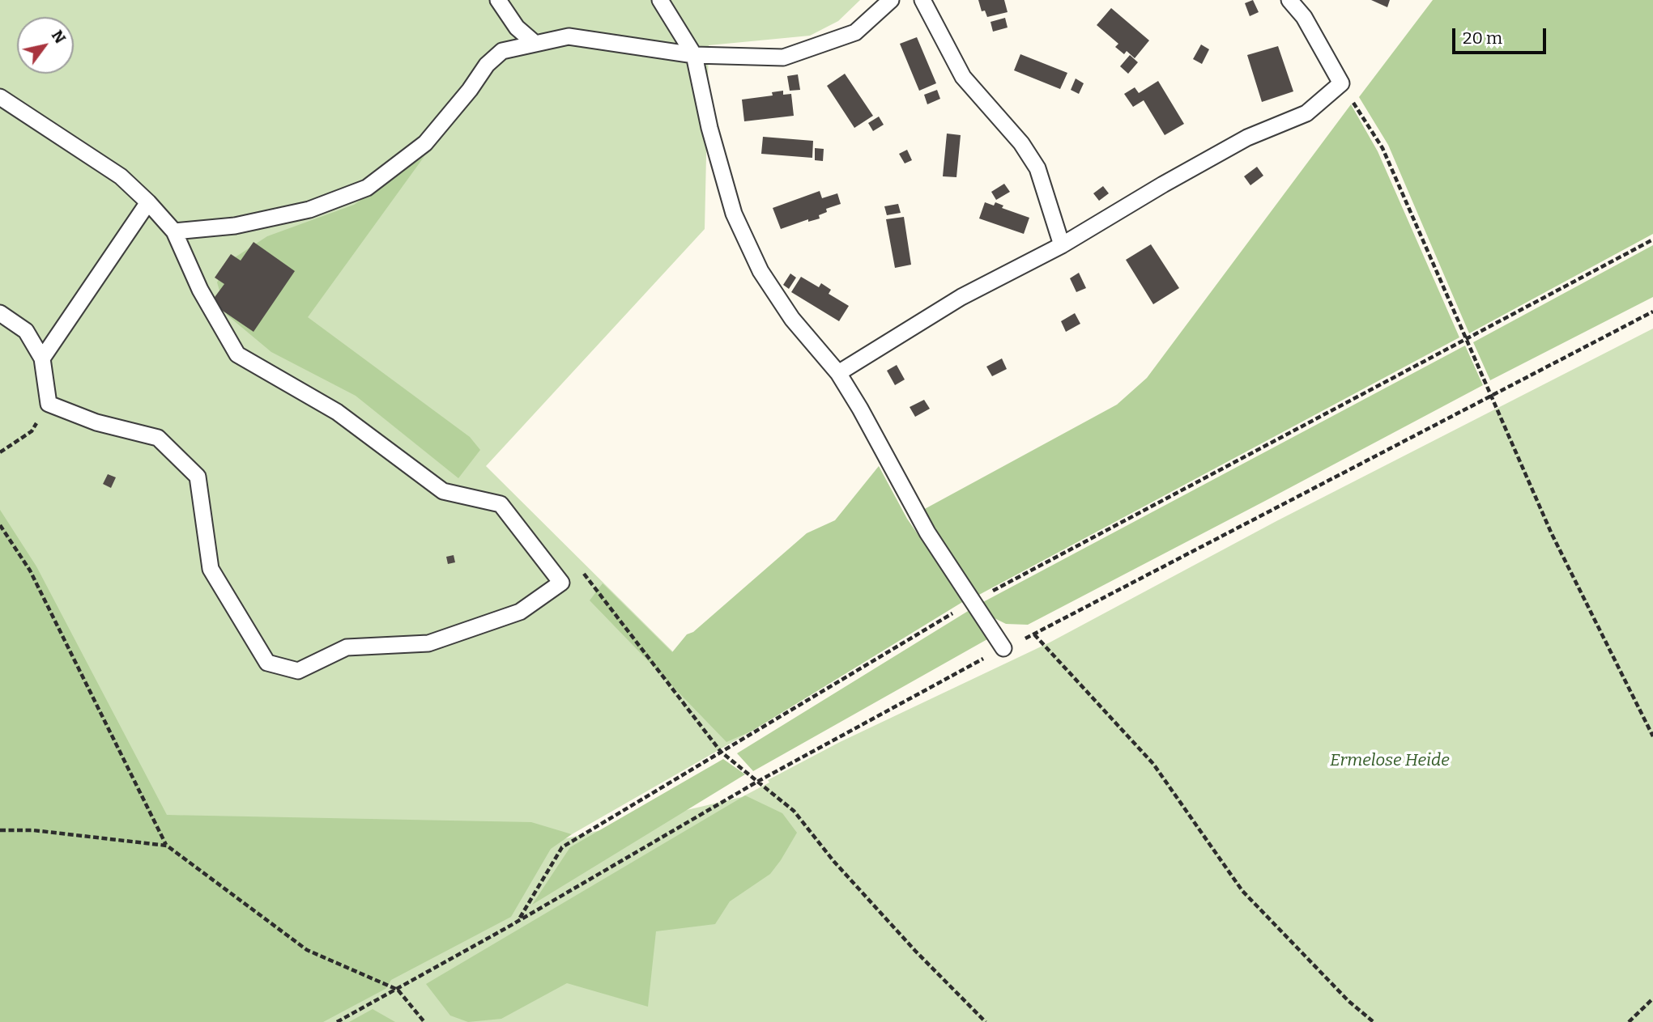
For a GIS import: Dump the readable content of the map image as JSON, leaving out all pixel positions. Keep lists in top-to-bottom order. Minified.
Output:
{"parks":["Ermelose Heide"],"scale_bar":"20 m","north":"top right"}
